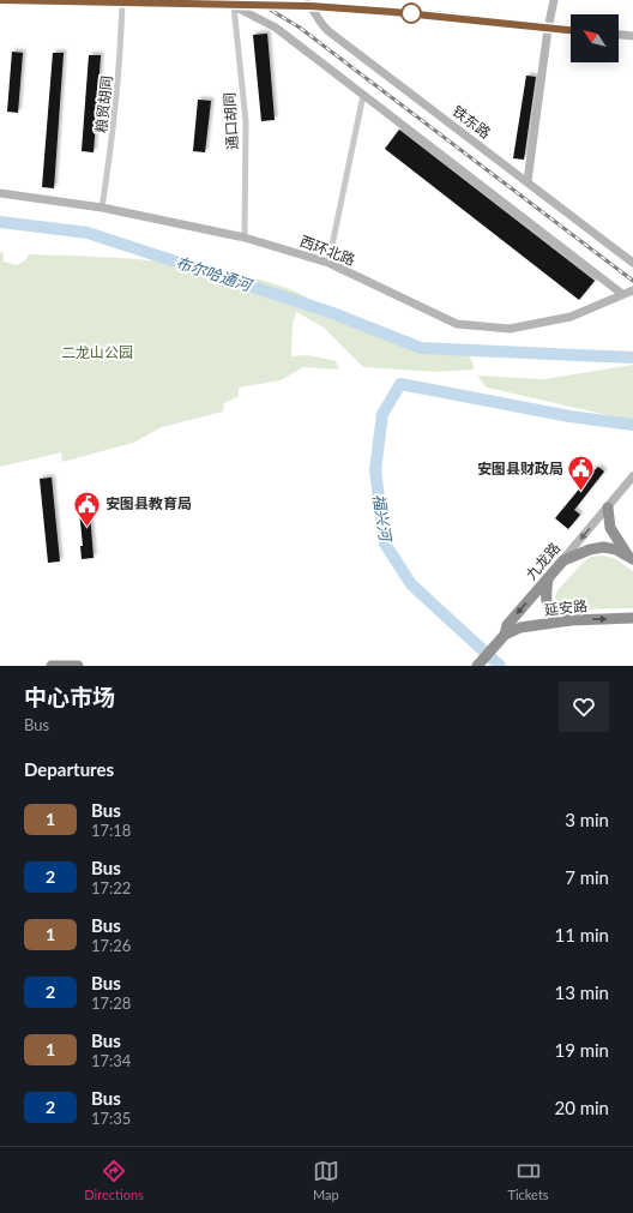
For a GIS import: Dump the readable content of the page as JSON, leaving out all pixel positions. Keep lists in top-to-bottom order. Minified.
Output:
{"streets":{"highway":["九龙路","延安路"],"street":["粮贸胡同","通口胡同","铁东路","西环北路"]},"crossings":[["粮贸胡同","西环北路"],["通口胡同","西环北路"],["九龙路","延安路"]],"one_way":["九龙路"],"water":["布尔哈通河","福兴河"],"parks":["二龙山公园"],"places":{"public building":["安图县财政局","安图县教育局"]},"lines":["bus line 1"],"north":"top left","page":{"heading":[["中心市场","Bus"],"Departures"],"list":[{"mark":"1","name":"Bus","note":"17:18","value":"3 min"},{"mark":"2","name":"Bus","note":"17:22","value":"7 min"},{"mark":"1","name":"Bus","note":"17:26","value":"11 min"},{"mark":"2","name":"Bus","note":"17:28","value":"13 min"},{"mark":"1","name":"Bus","note":"17:34","value":"19 min"},{"mark":"2","name":"Bus","note":"17:35","value":"20 min"}],"tabs":["Directions","Map","Tickets"]}}
